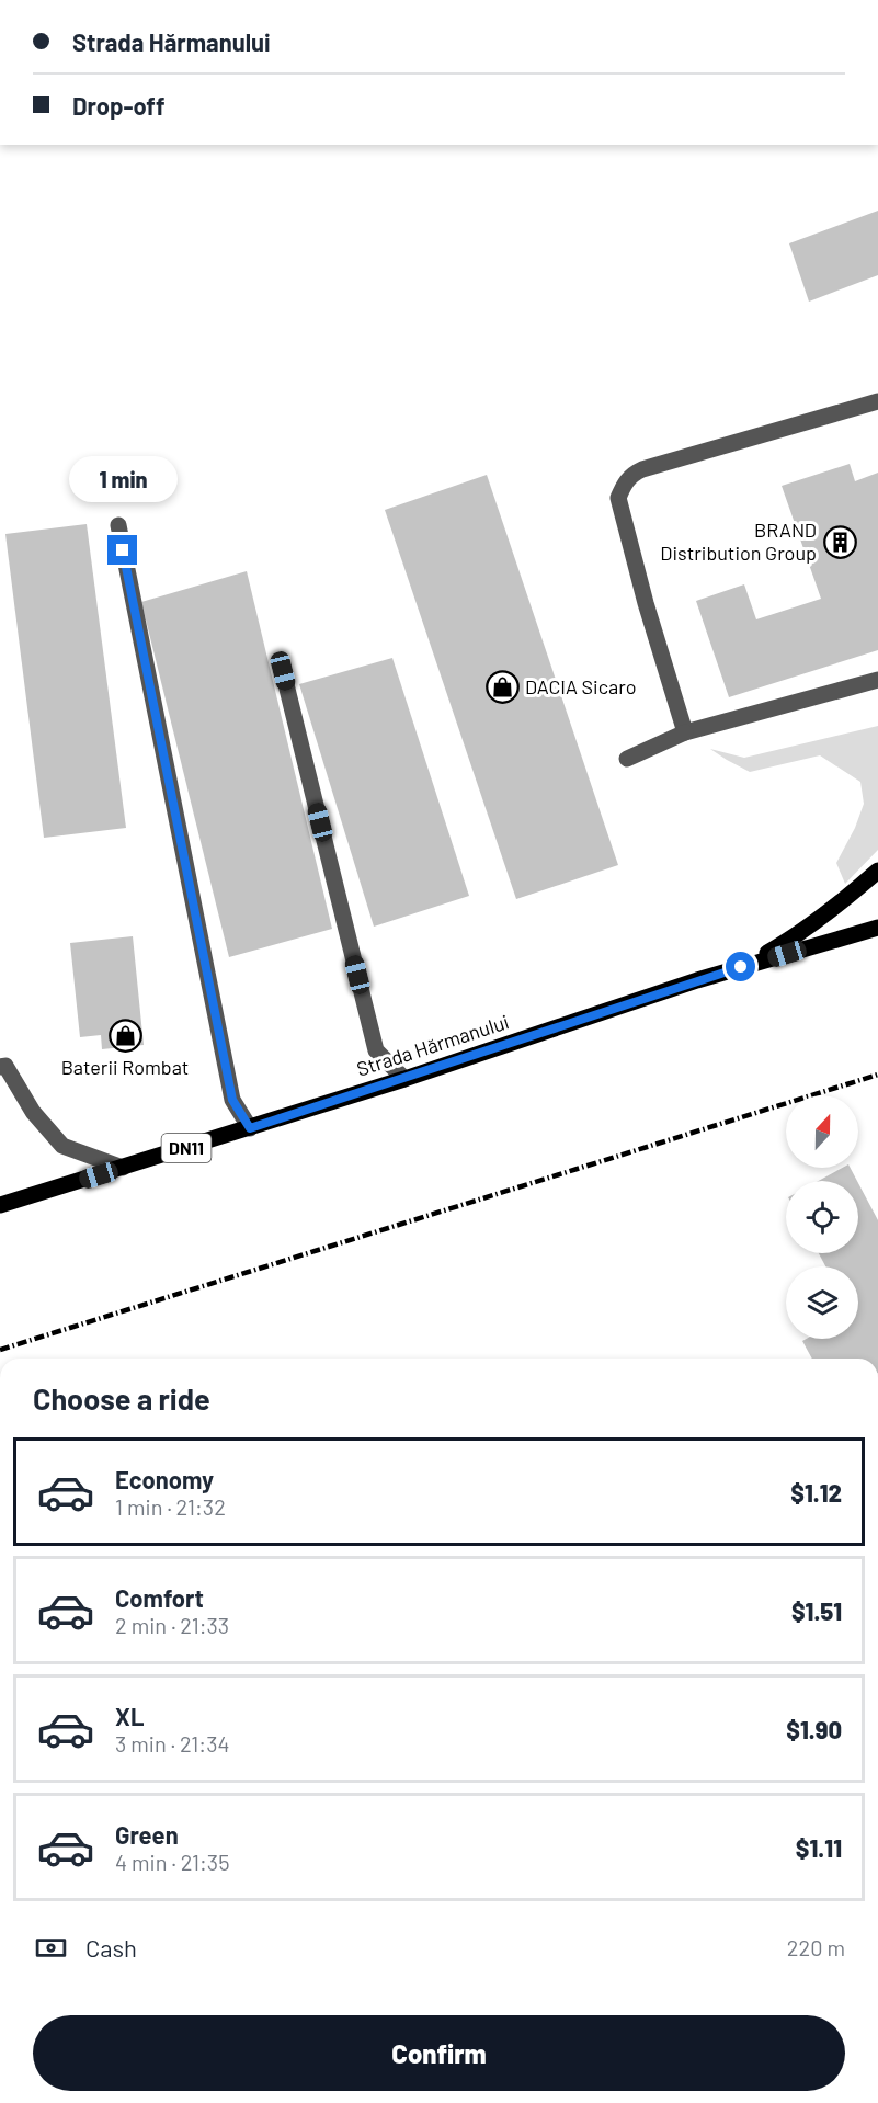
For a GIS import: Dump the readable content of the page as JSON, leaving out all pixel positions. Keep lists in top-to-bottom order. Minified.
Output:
{"streets":{"main road":["Strada Hărmanului","DN11"]},"places":{"building":["BRAND Distribution Group"],"shop":["DACIA Sicaro","Baterii Rombat"]},"north":"top","page":{"banner":["Strada Hărmanului","Drop-off"],"bubble":"1 min","heading":"Choose a ride","list":[{"name":"Economy","note":"1 min · 21:32","value":"$1.12"},{"name":"Comfort","note":"2 min · 21:33","value":"$1.51"},{"name":"XL","note":"3 min · 21:34","value":"$1.90"},{"name":"Green","note":"4 min · 21:35","value":"$1.11"}],"pay":["Cash","220 m"],"buttons":"Confirm"}}
